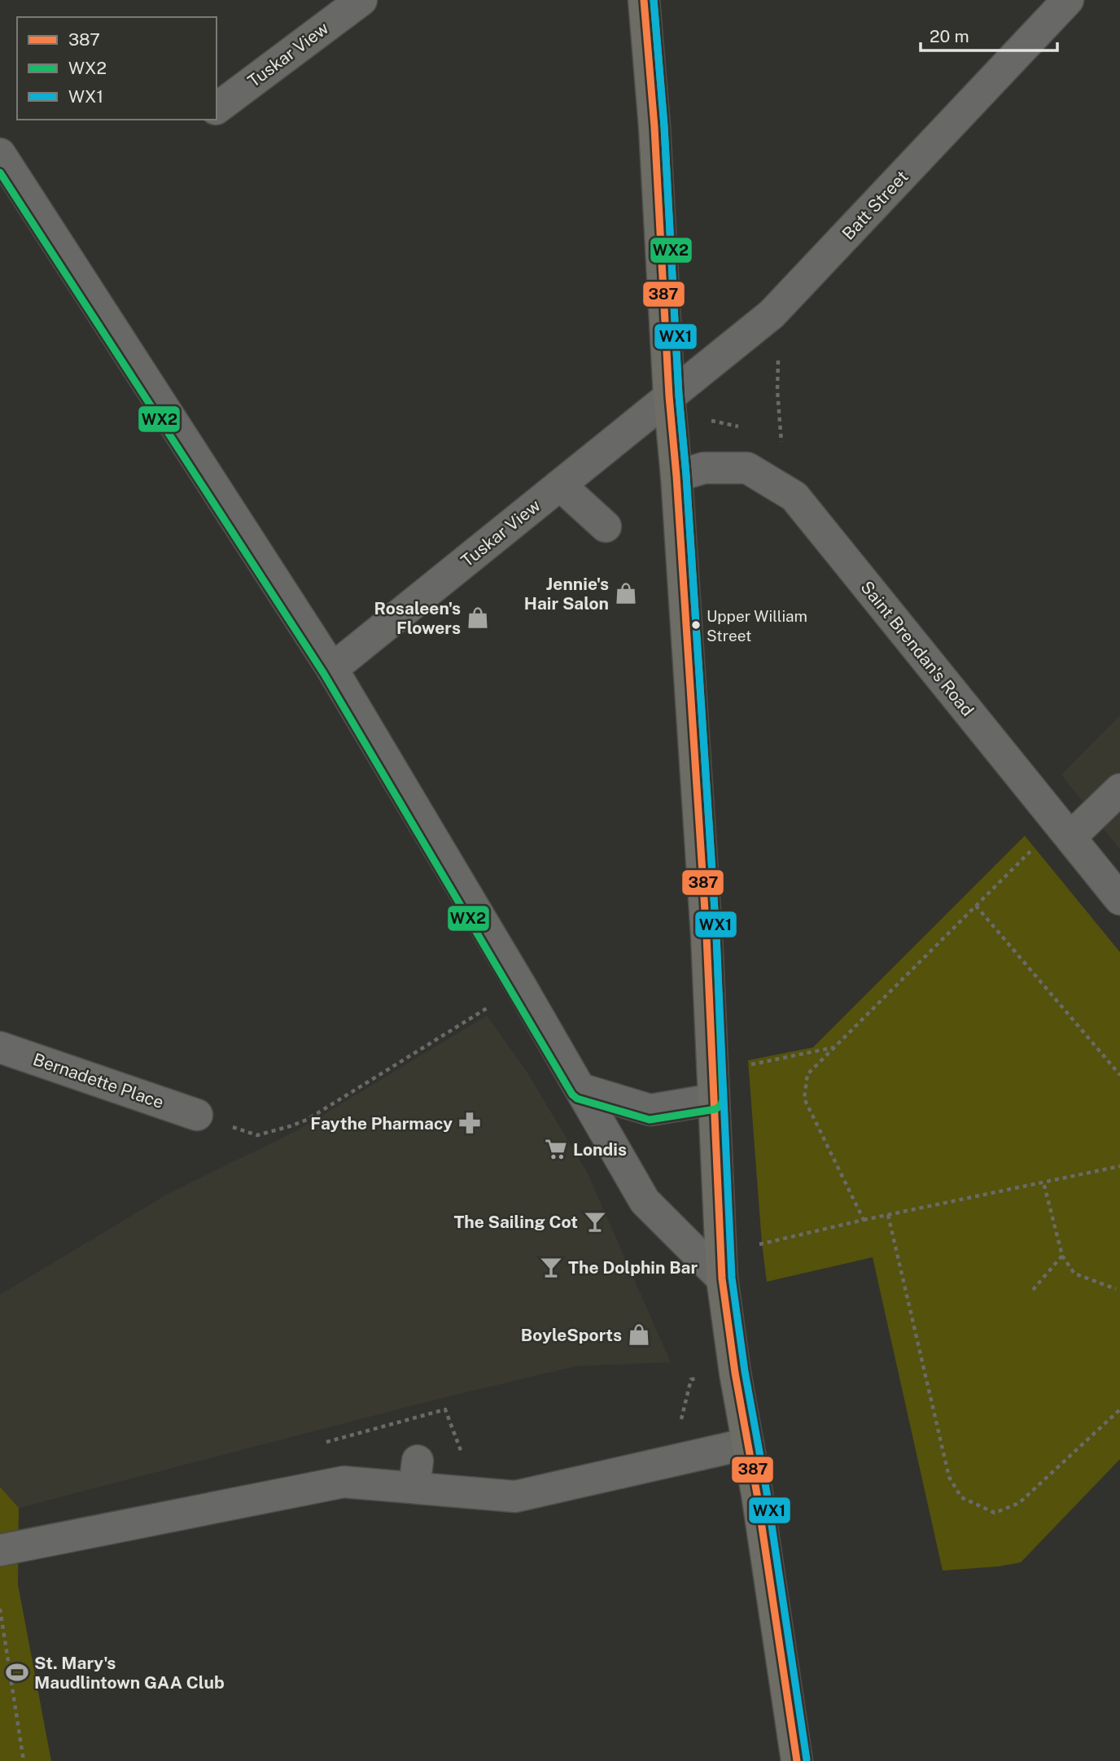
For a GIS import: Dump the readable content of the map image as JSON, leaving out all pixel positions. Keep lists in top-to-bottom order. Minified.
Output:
{"streets":{"street":["Tuskar View","Batt Street","Saint Brendan's Road","Bernadette Place"]},"crossings":[["Tuskar View","Batt Street"]],"places":{"shop":["Jennie's Hair Salon","Rosaleen's Flowers","BoyleSports"],"other":["Upper William Street"],"pharmacy":["Faythe Pharmacy"],"supermarket":["Londis"],"bar":["The Sailing Cot","The Dolphin Bar"],"sports":["St. Mary's Maudlintown GAA Club"]},"lines":["transit line 387","transit line WX2","transit line WX1"],"legend":["387","WX2","WX1"],"scale_bar":"20 m"}
